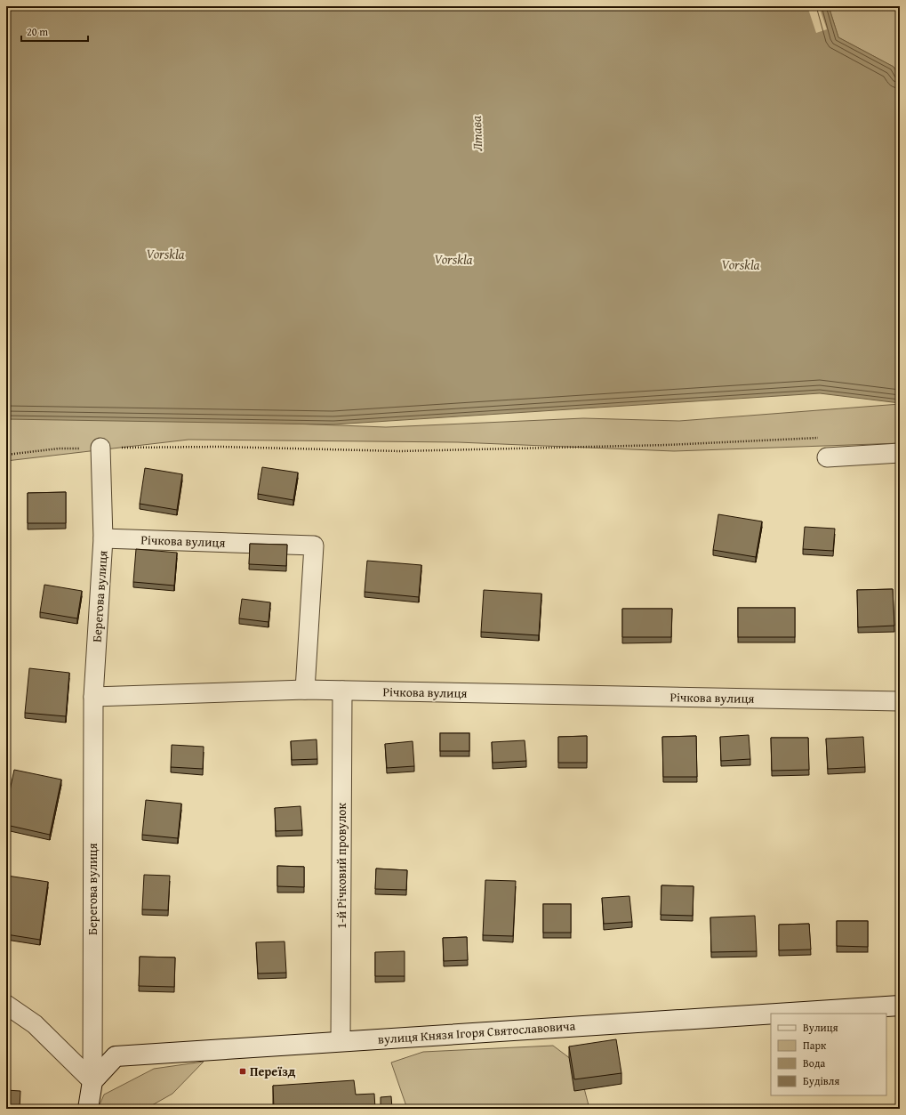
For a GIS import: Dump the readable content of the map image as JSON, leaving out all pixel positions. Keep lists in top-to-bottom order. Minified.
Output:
{"streets":{"street":["Річкова вулиця","Берегова вулиця","1-й Річковий провулок","вулиця Князя Ігоря Святославовича"]},"crossings":[["Річкова вулиця","Берегова вулиця"],["Річкова вулиця","1-й Річковий провулок"],["Берегова вулиця","вулиця Князя Ігоря Святославовича"],["1-й Річковий провулок","вулиця Князя Ігоря Святославовича"]],"water":["Лтава","Vorskla"],"places":{"transit":["Переїзд"]},"legend":["Вулиця","Парк","Вода","Будівля"],"scale_bar":"20 m"}
